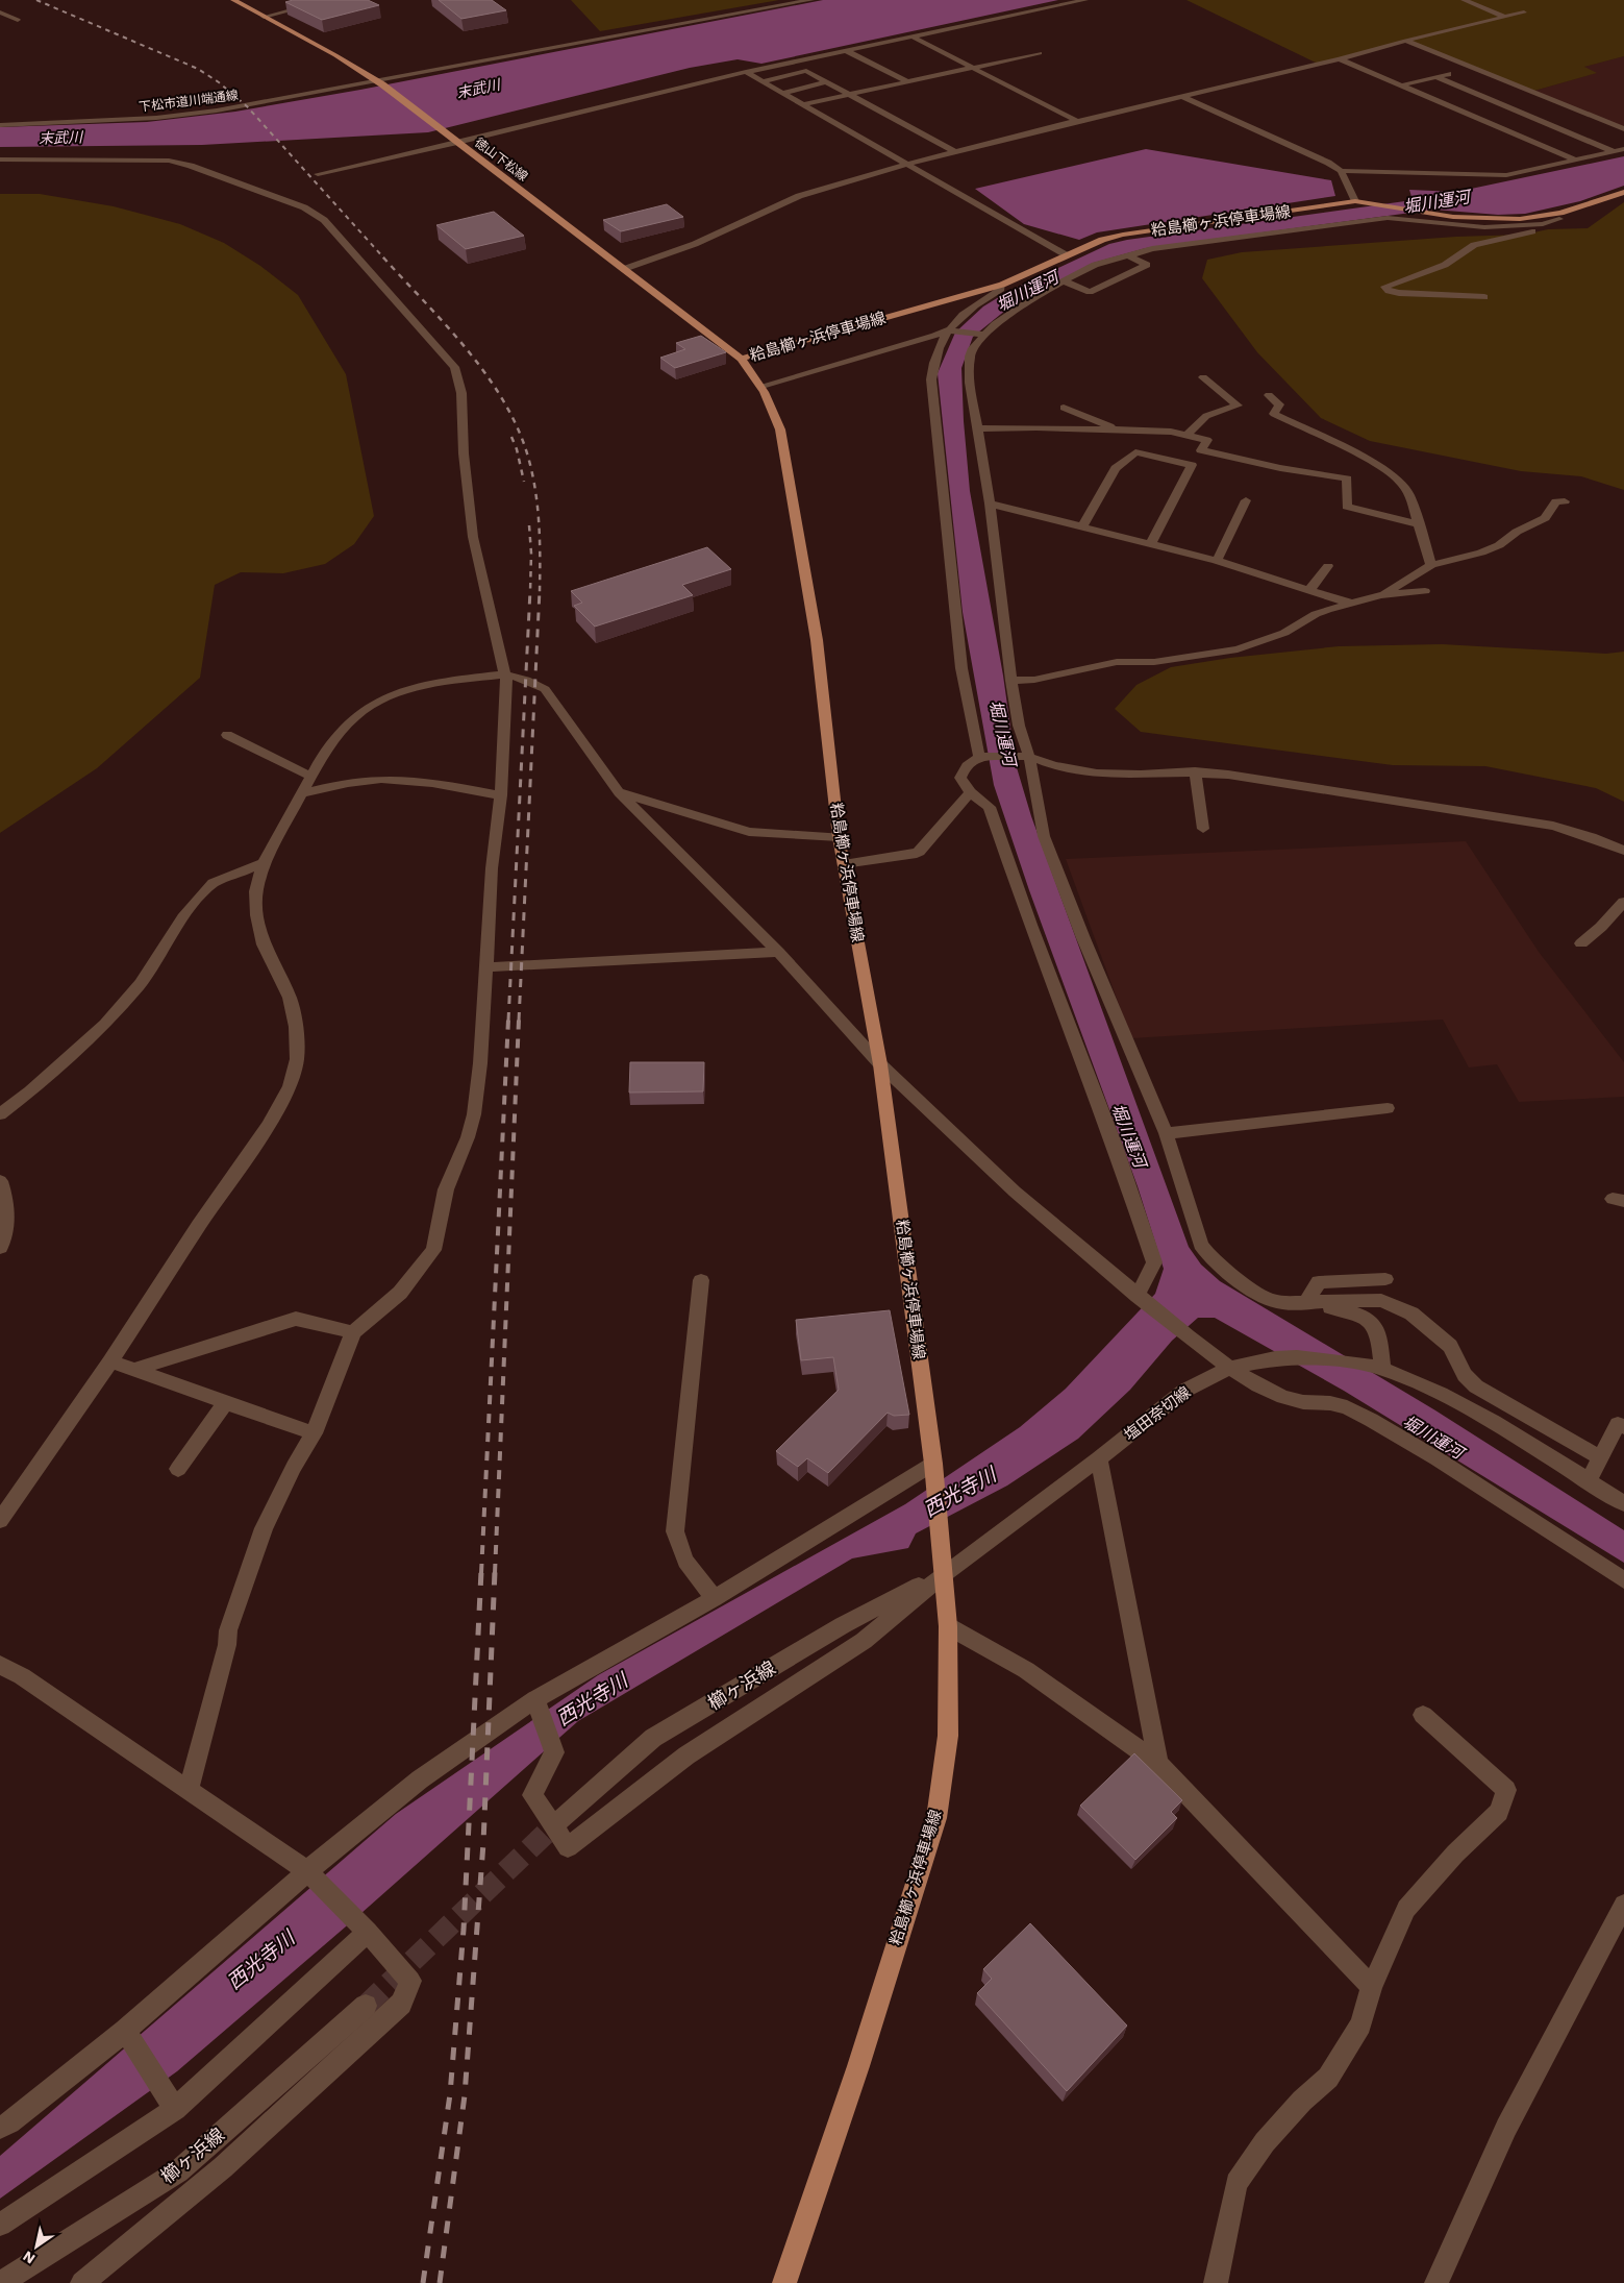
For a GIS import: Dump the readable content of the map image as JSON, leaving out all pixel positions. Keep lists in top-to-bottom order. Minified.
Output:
{"streets":{"main road":["徳山下松線","粭島櫛ヶ浜停車場線"],"street":["下松市道川端通線","塩田奈切線","櫛ヶ浜線"]},"crossings":[["下松市道川端通線","徳山下松線"],["徳山下松線","粭島櫛ヶ浜停車場線"],["粭島櫛ヶ浜停車場線","塩田奈切線"],["粭島櫛ヶ浜停車場線","櫛ヶ浜線"],["塩田奈切線","櫛ヶ浜線"]],"water":["末武川","堀川運河","西光寺川"],"north":"bottom left"}
